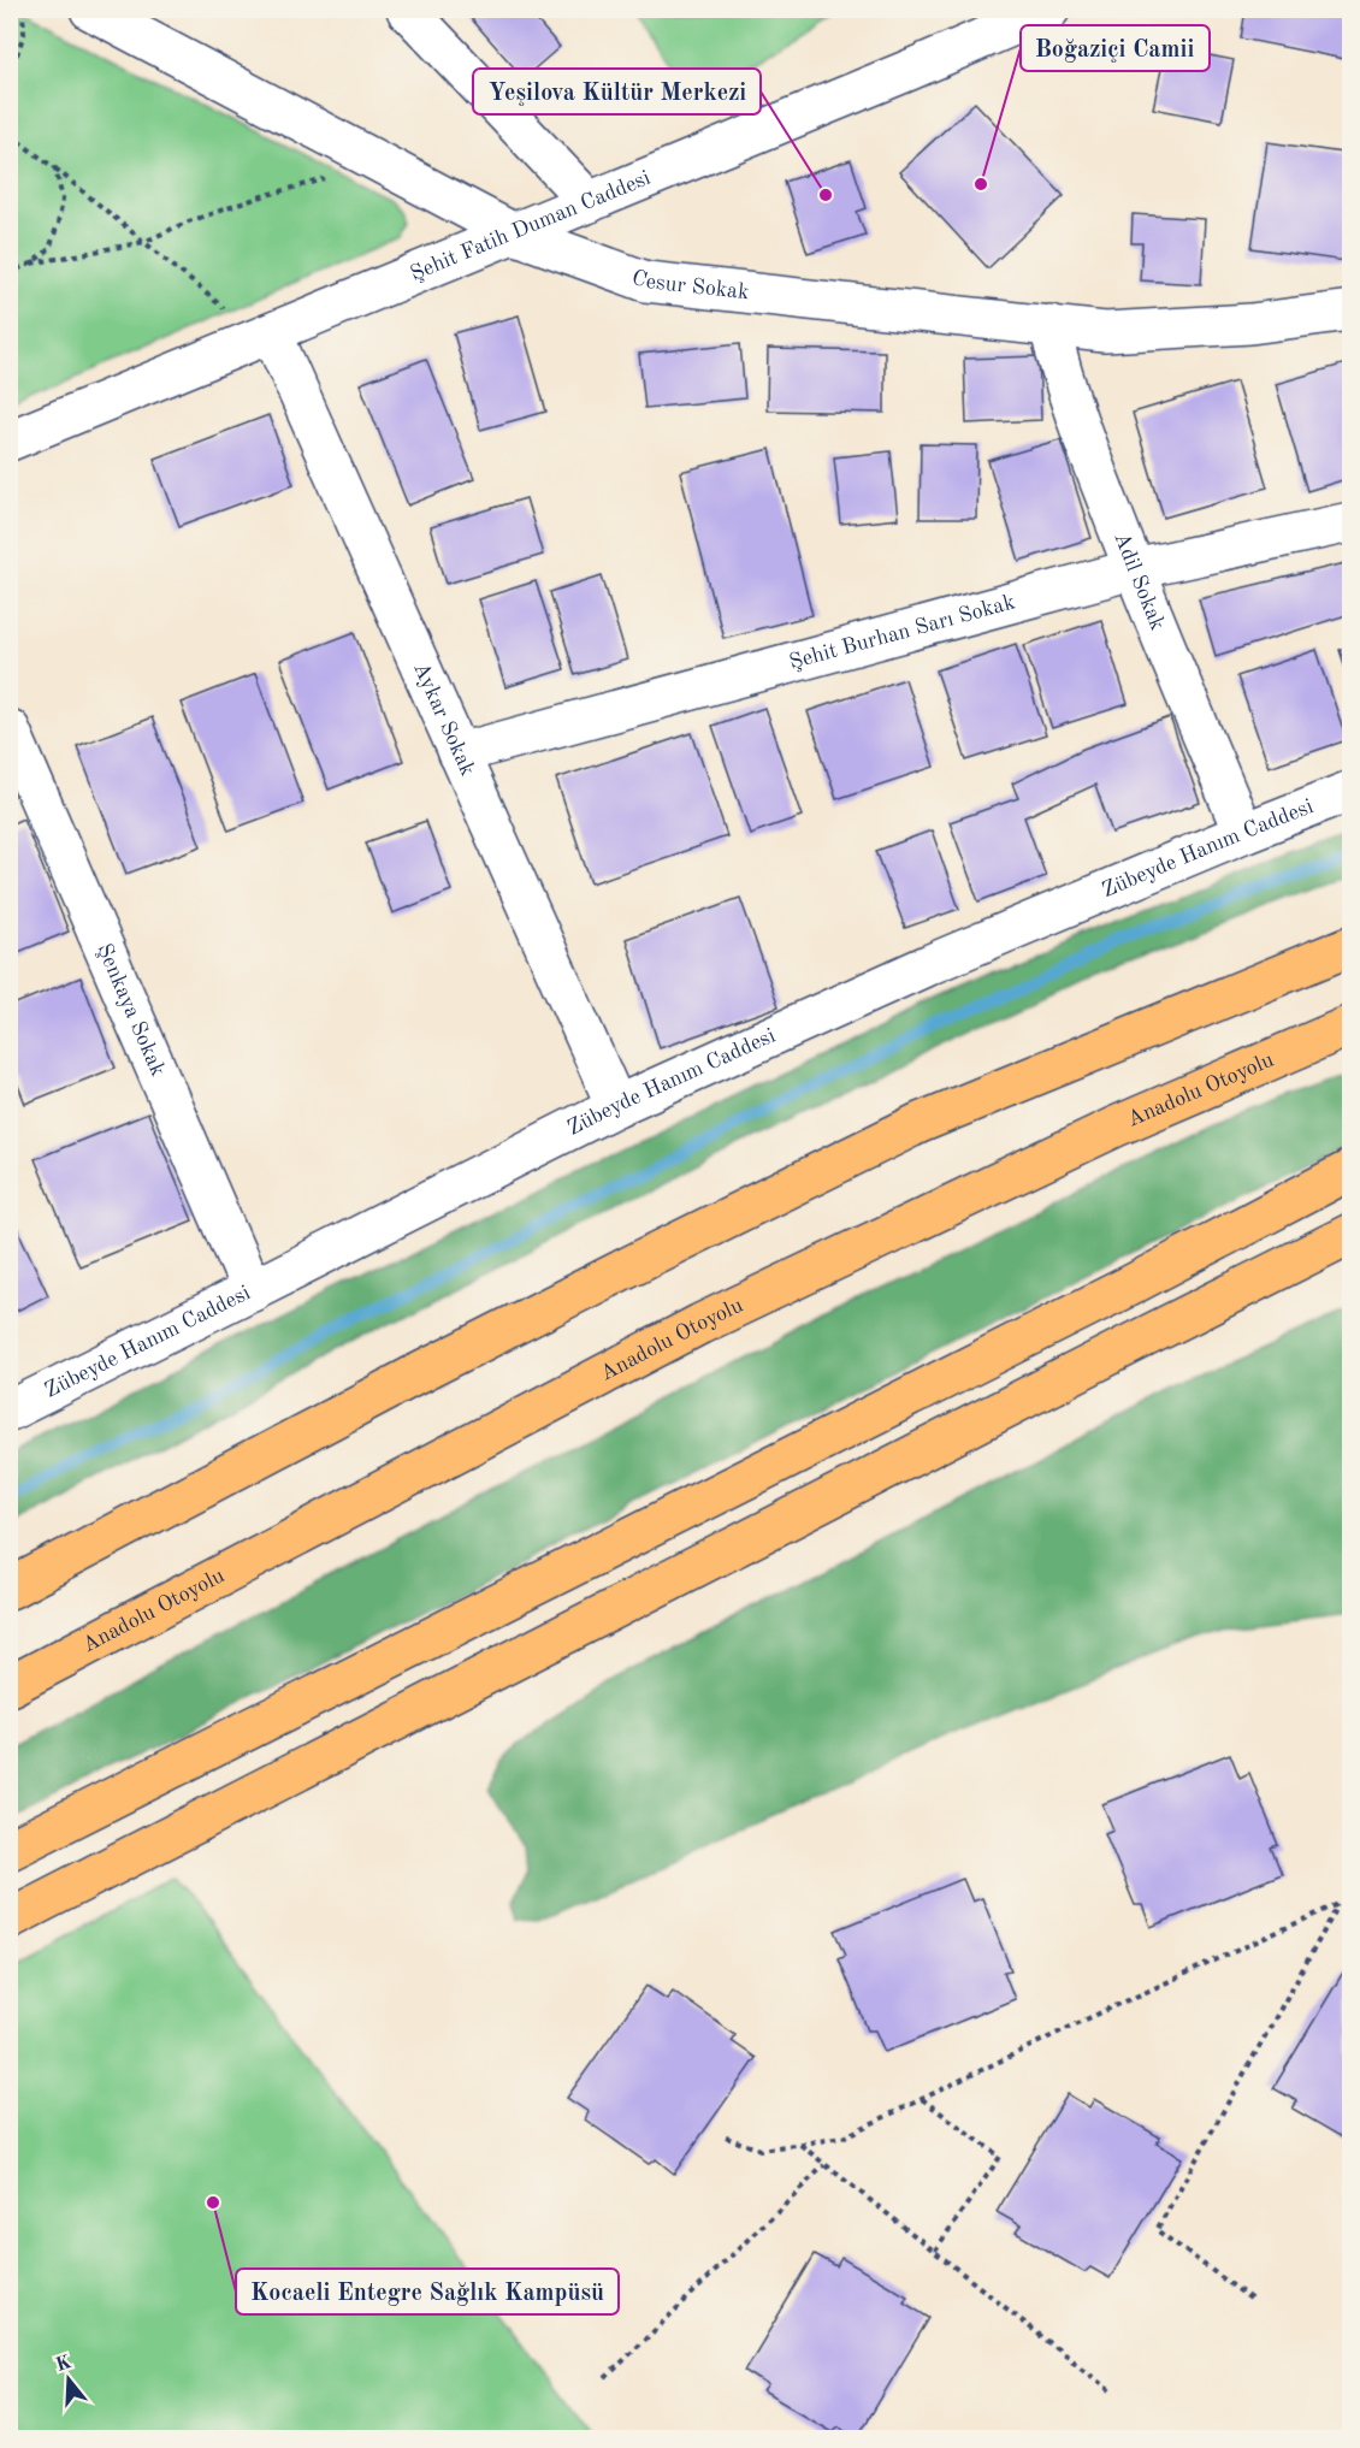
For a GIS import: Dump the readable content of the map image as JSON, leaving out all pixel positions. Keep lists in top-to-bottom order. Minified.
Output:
{"streets":{"main road":["Anadolu Otoyolu"],"street":["Şehit Fatih Duman Caddesi","Cesur Sokak","Adil Sokak","Şehit Burhan Sarı Sokak","Aykar Sokak","Zübeyde Hanım Caddesi","Şenkaya Sokak"]},"crossings":[["Şehit Fatih Duman Caddesi","Cesur Sokak"],["Şehit Fatih Duman Caddesi","Aykar Sokak"],["Cesur Sokak","Adil Sokak"],["Adil Sokak","Şehit Burhan Sarı Sokak"],["Adil Sokak","Zübeyde Hanım Caddesi"],["Şehit Burhan Sarı Sokak","Aykar Sokak"],["Aykar Sokak","Zübeyde Hanım Caddesi"],["Zübeyde Hanım Caddesi","Şenkaya Sokak"]],"places":["Boğaziçi Camii","Yeşilova Kültür Merkezi","Kocaeli Entegre Sağlık Kampüsü"],"north":"top"}
